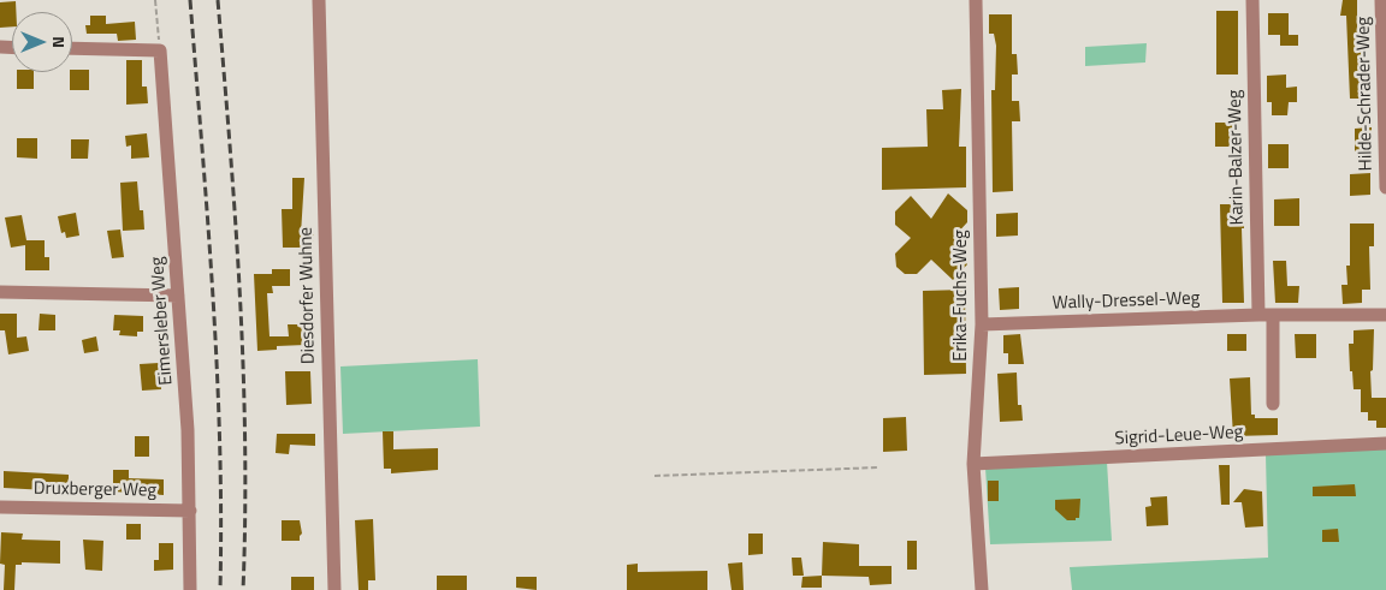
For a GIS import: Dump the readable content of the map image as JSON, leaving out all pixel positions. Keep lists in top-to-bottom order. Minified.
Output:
{"streets":{"street":["Hilde-Schrader-Weg","Karin-Balzer-Weg","Diesdorfer Wuhne","Erika-Fuchs-Weg","Wally-Dressel-Weg","Eimersleber Weg","Sigrid-Leue-Weg","Druxberger Weg"]},"crossings":[["Karin-Balzer-Weg","Wally-Dressel-Weg"],["Erika-Fuchs-Weg","Wally-Dressel-Weg"],["Erika-Fuchs-Weg","Sigrid-Leue-Weg"],["Eimersleber Weg","Druxberger Weg"]],"north":"right"}
